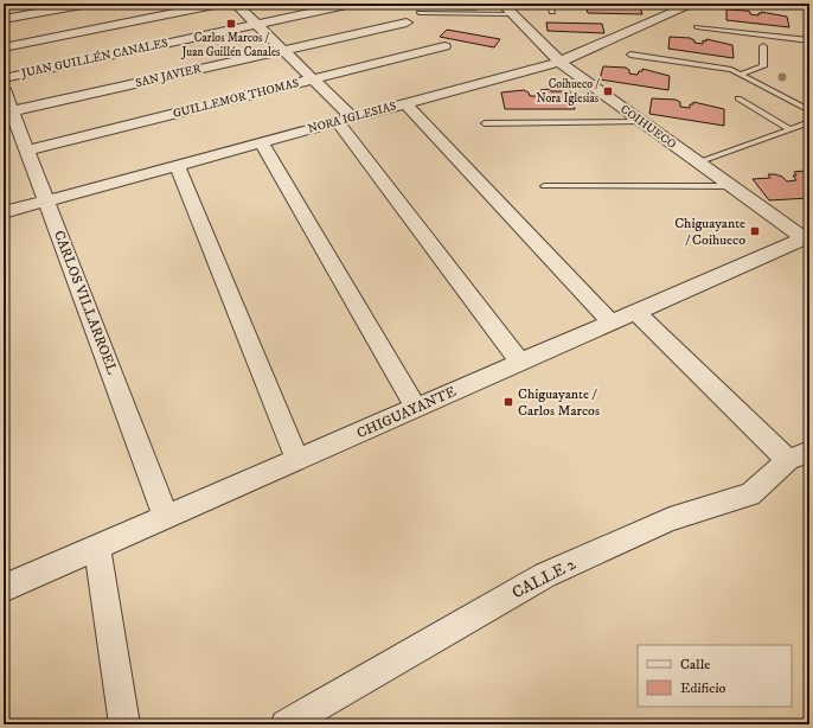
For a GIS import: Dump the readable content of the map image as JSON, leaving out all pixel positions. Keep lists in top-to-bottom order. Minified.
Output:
{"streets":{"street":["JUAN GUILLÉN CANALES","SAN JAVIER","GUILLEMOR THOMAS","NORA IGLESIAS","COIHUECO","CARLOS VILLARROEL","CHIGUAYANTE","CALLE 2"]},"crossings":[["SAN JAVIER","CARLOS VILLARROEL"],["GUILLEMOR THOMAS","CARLOS VILLARROEL"],["NORA IGLESIAS","COIHUECO"],["NORA IGLESIAS","CARLOS VILLARROEL"],["COIHUECO","CHIGUAYANTE"],["CARLOS VILLARROEL","CHIGUAYANTE"]],"places":{"transit":["Carlos Marcos / Juan Guillén Canales","Coihueco / Nora Iglesias","Chiguayante / Coihueco","Chiguayante / Carlos Marcos"]},"legend":["Calle","Edificio"]}
